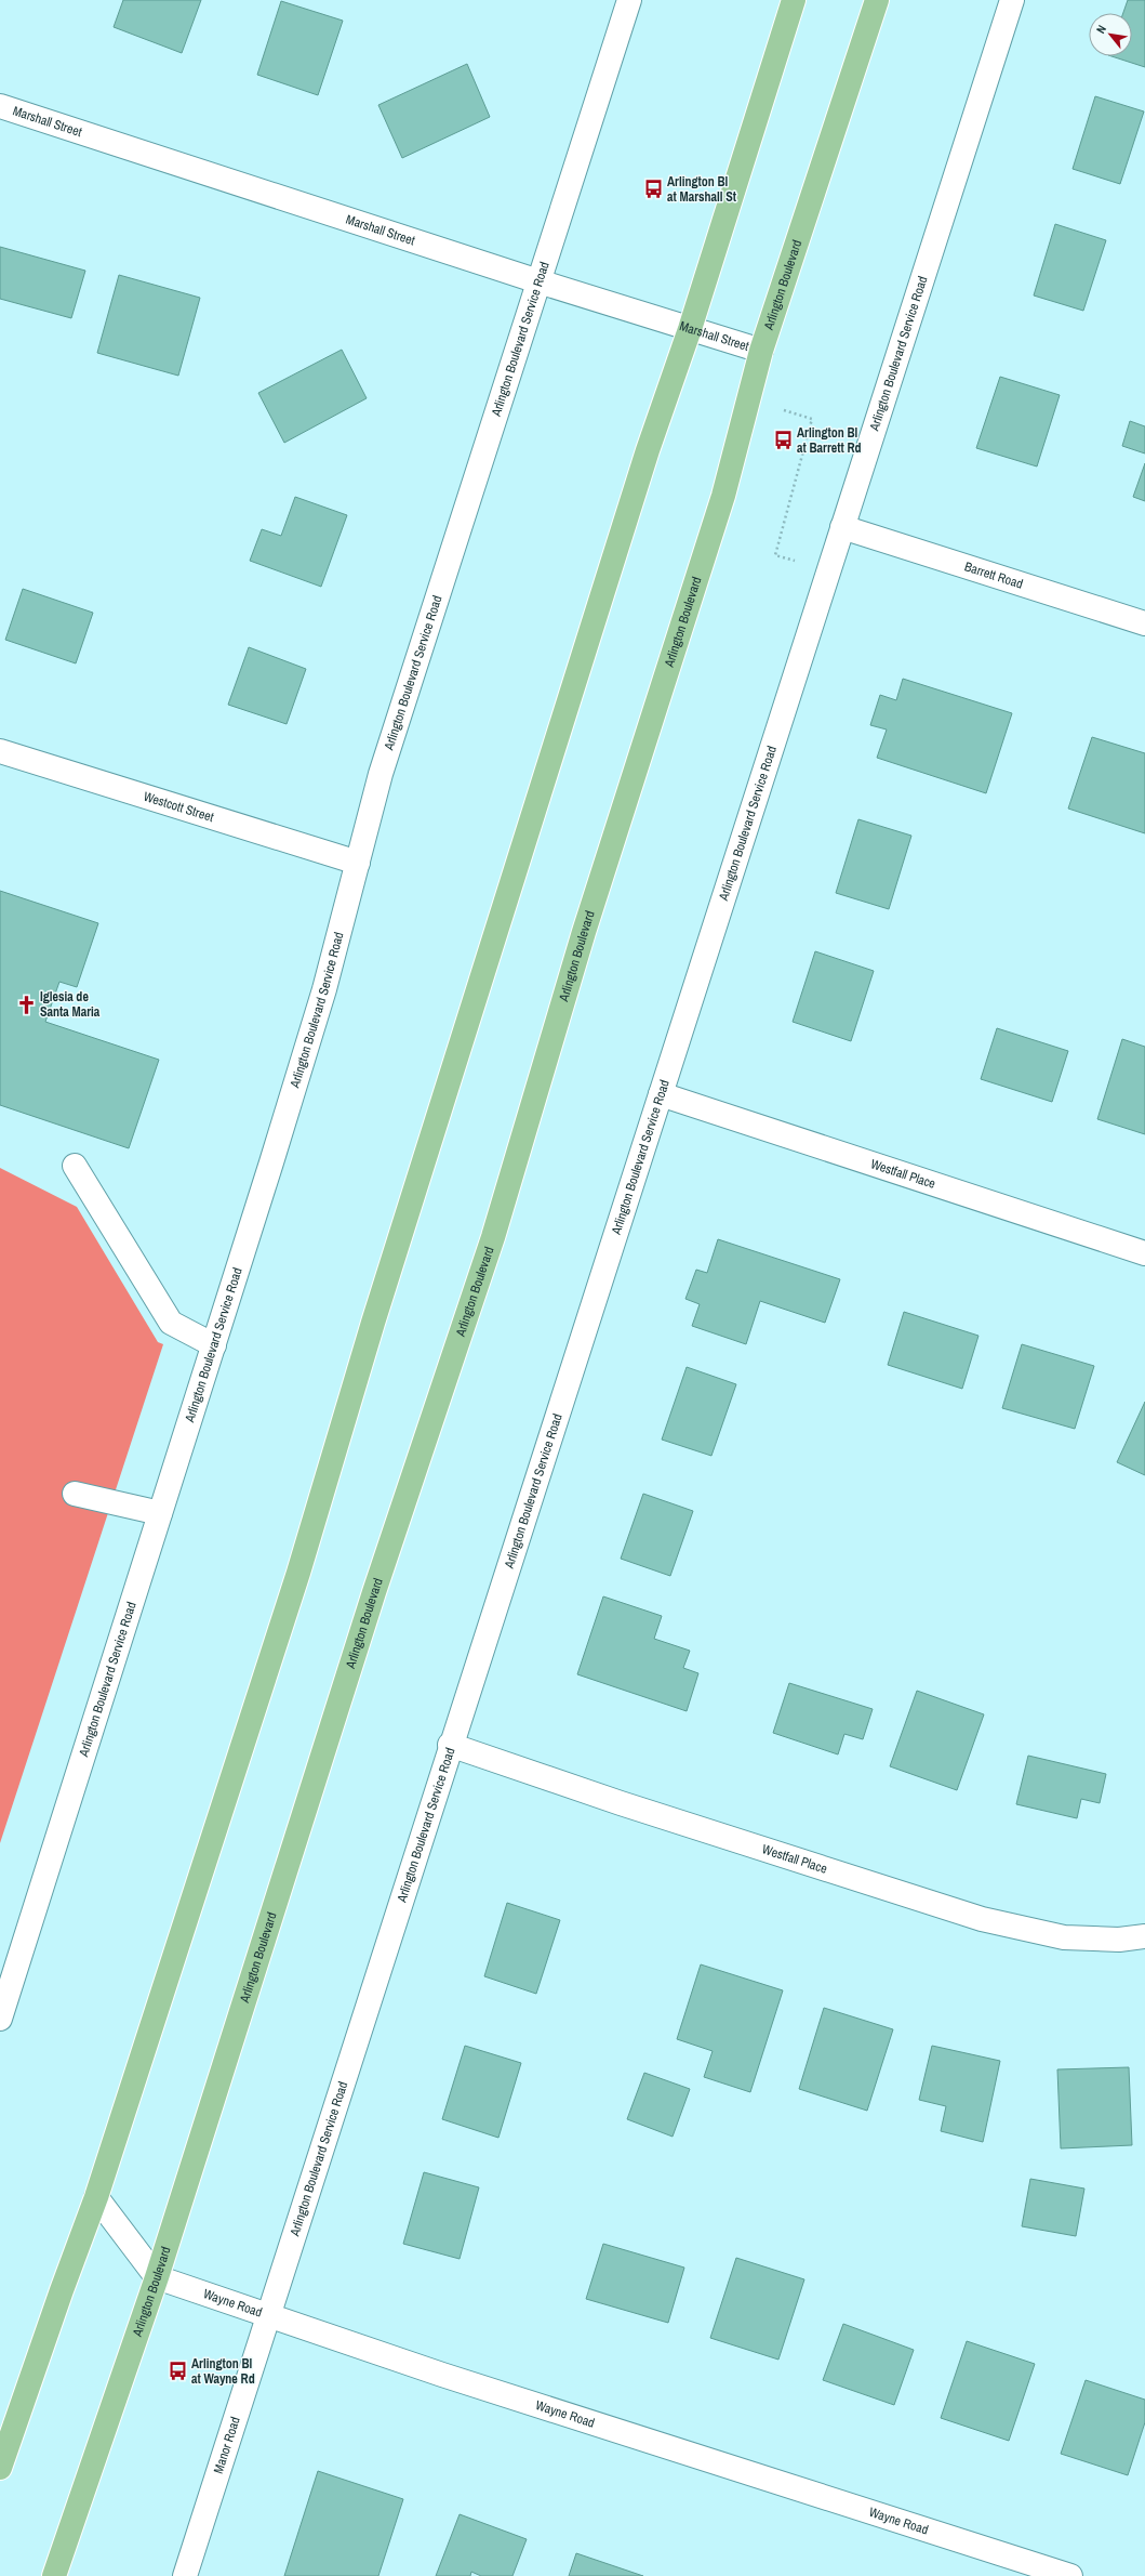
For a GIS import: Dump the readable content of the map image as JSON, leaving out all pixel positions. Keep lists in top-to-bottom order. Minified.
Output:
{"streets":{"highway":["Arlington Boulevard"],"street":["Marshall Street","Arlington Boulevard Service Road","Barrett Road","Westcott Street","Westfall Place","Wayne Road","Manor Road"]},"crossings":[["Marshall Street","Arlington Boulevard"],["Marshall Street","Arlington Boulevard Service Road"],["Arlington Boulevard","Wayne Road"],["Arlington Boulevard Service Road","Barrett Road"],["Arlington Boulevard Service Road","Westcott Street"],["Arlington Boulevard Service Road","Westfall Place"],["Arlington Boulevard Service Road","Wayne Road"],["Arlington Boulevard Service Road","Manor Road"],["Wayne Road","Manor Road"]],"places":{"bus stop":["Arlington Bl at Marshall St","Arlington Bl at Barrett Rd","Arlington Bl at Wayne Rd"],"church":["Iglesia de Santa Maria"]},"north":"top left"}
